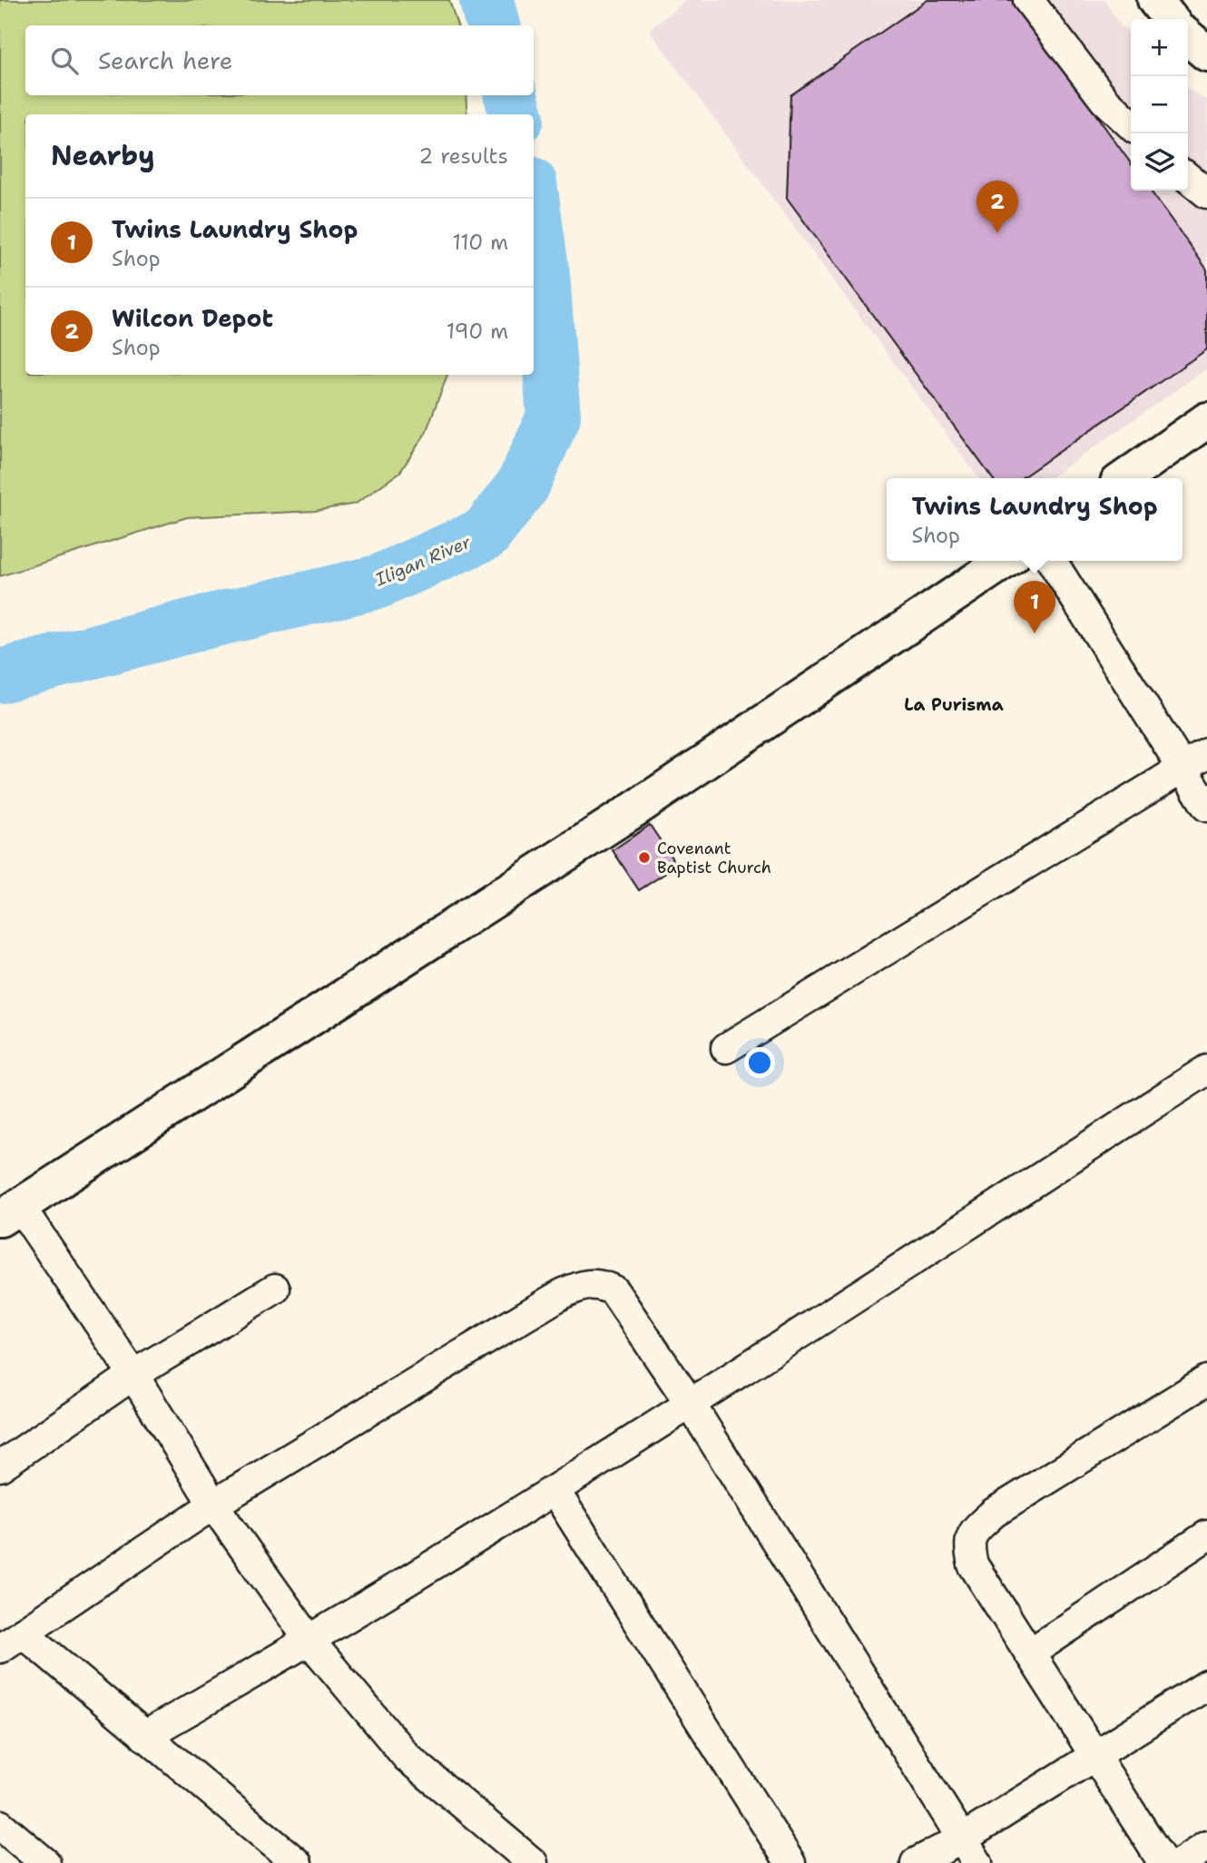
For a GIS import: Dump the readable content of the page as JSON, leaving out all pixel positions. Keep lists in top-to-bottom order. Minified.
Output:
{"districts":["La Purisma"],"water":["Iligan River"],"places":["Covenant Baptist Church"],"page":{"map_buttons":["+","−"],"search":"Search here","heading":["Nearby","2 results"],"pins":["2","1"],"list":[{"mark":"1","name":"Twins Laundry Shop","note":"Shop","value":"110 m"},{"mark":"2","name":"Wilcon Depot","note":"Shop","value":"190 m"}],"popup":["Twins Laundry Shop","Shop"]}}
